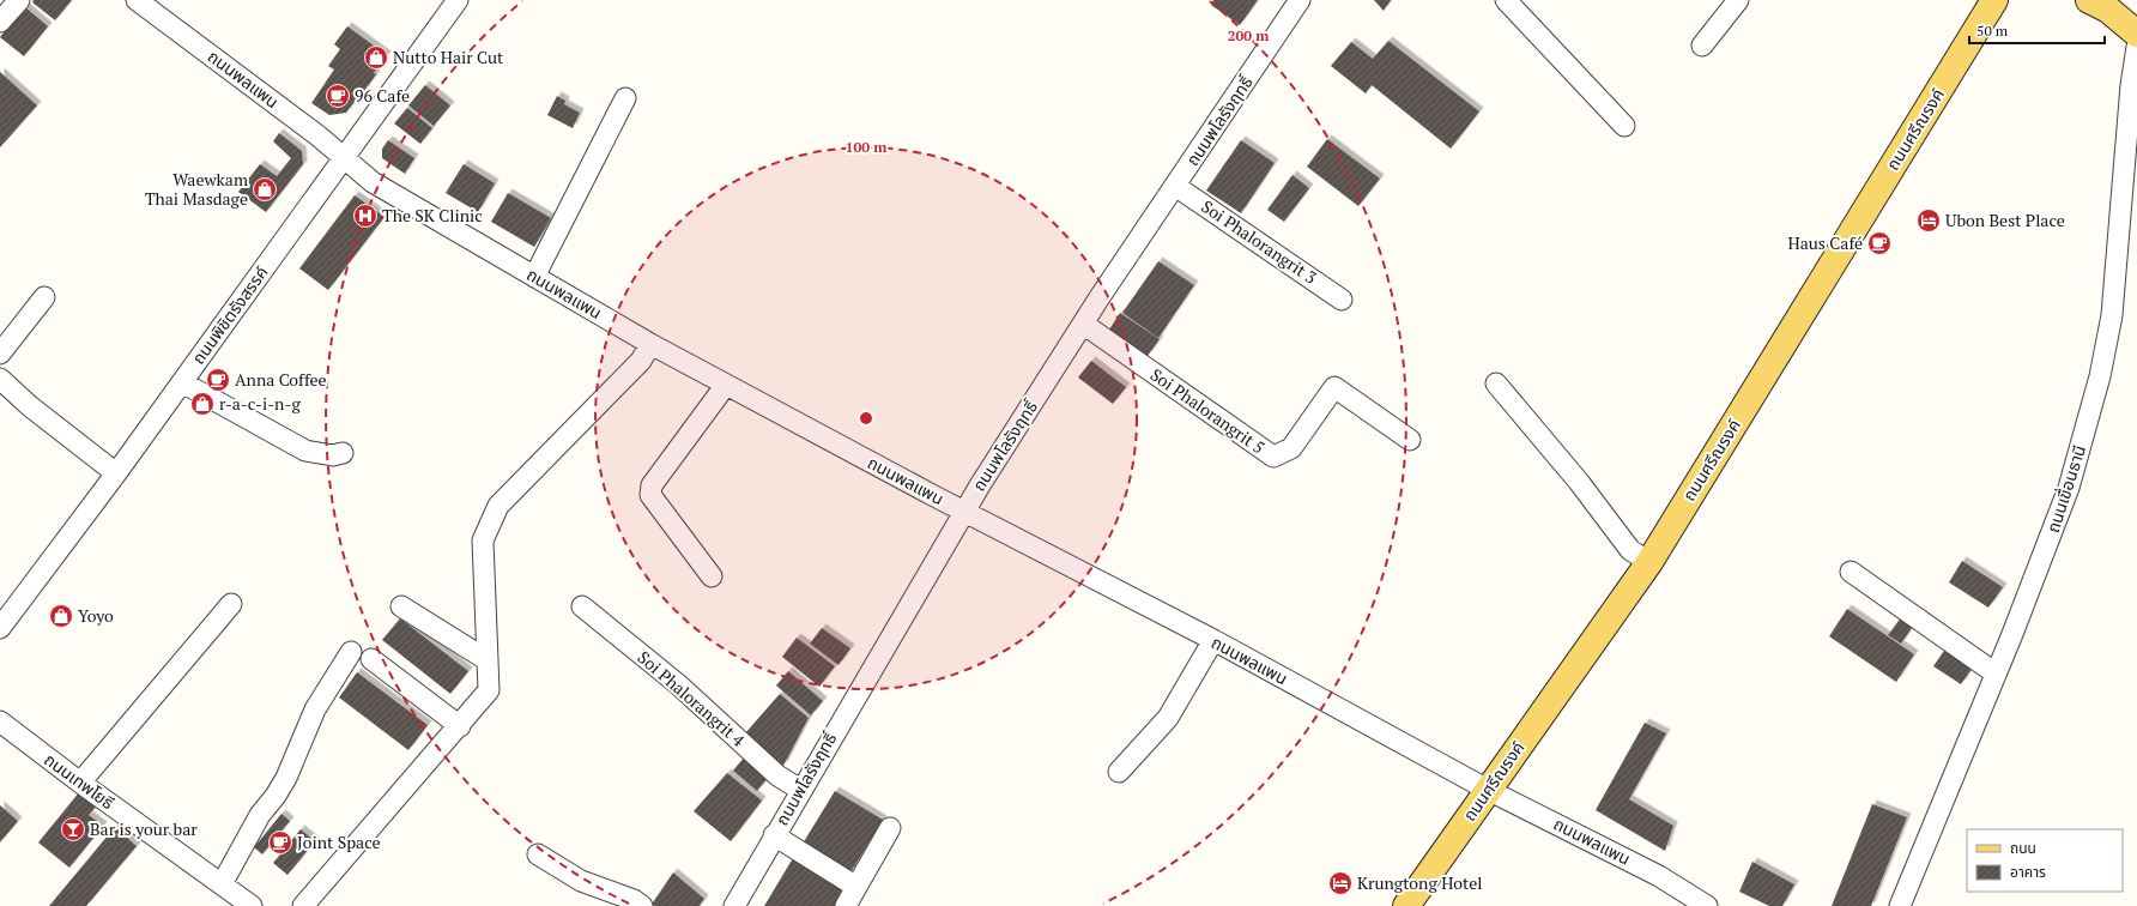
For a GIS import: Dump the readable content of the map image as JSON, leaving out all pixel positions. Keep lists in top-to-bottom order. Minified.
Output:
{"streets":{"main road":["ถนนศรีณรงค์"],"street":["ถนนพลแพน","ถนนพโลรังฤทธิ์","Soi Phalorangrit 3","ถนนพิชิตรังสรรค์","Soi Phalorangrit 5","ถนนเขื่อนธานี","Soi Phalorangrit 4","ถนนเทพโยธี"]},"crossings":[["ถนนพลแพน","ถนนพโลรังฤทธิ์"],["ถนนพลแพน","ถนนศรีณรงค์"],["ถนนพลแพน","ถนนพิชิตรังสรรค์"],["ถนนพโลรังฤทธิ์","Soi Phalorangrit 3"],["ถนนพโลรังฤทธิ์","Soi Phalorangrit 5"],["ถนนพโลรังฤทธิ์","Soi Phalorangrit 4"]],"places":{"shop":["Nutto Hair Cut","Waewkam Thai Masdage","r-a-c-i-n-g","Yoyo"],"cafe":["96 Cafe","Haus Café","Anna Coffee","Joint Space"],"hospital":["The SK Clinic"],"hotel":["Ubon Best Place","Krungtong Hotel"],"bar":["Bar is your bar"]},"legend":["ถนน","อาคาร"],"scale_bar":"50 m","rings":["200 m","100 m"]}
